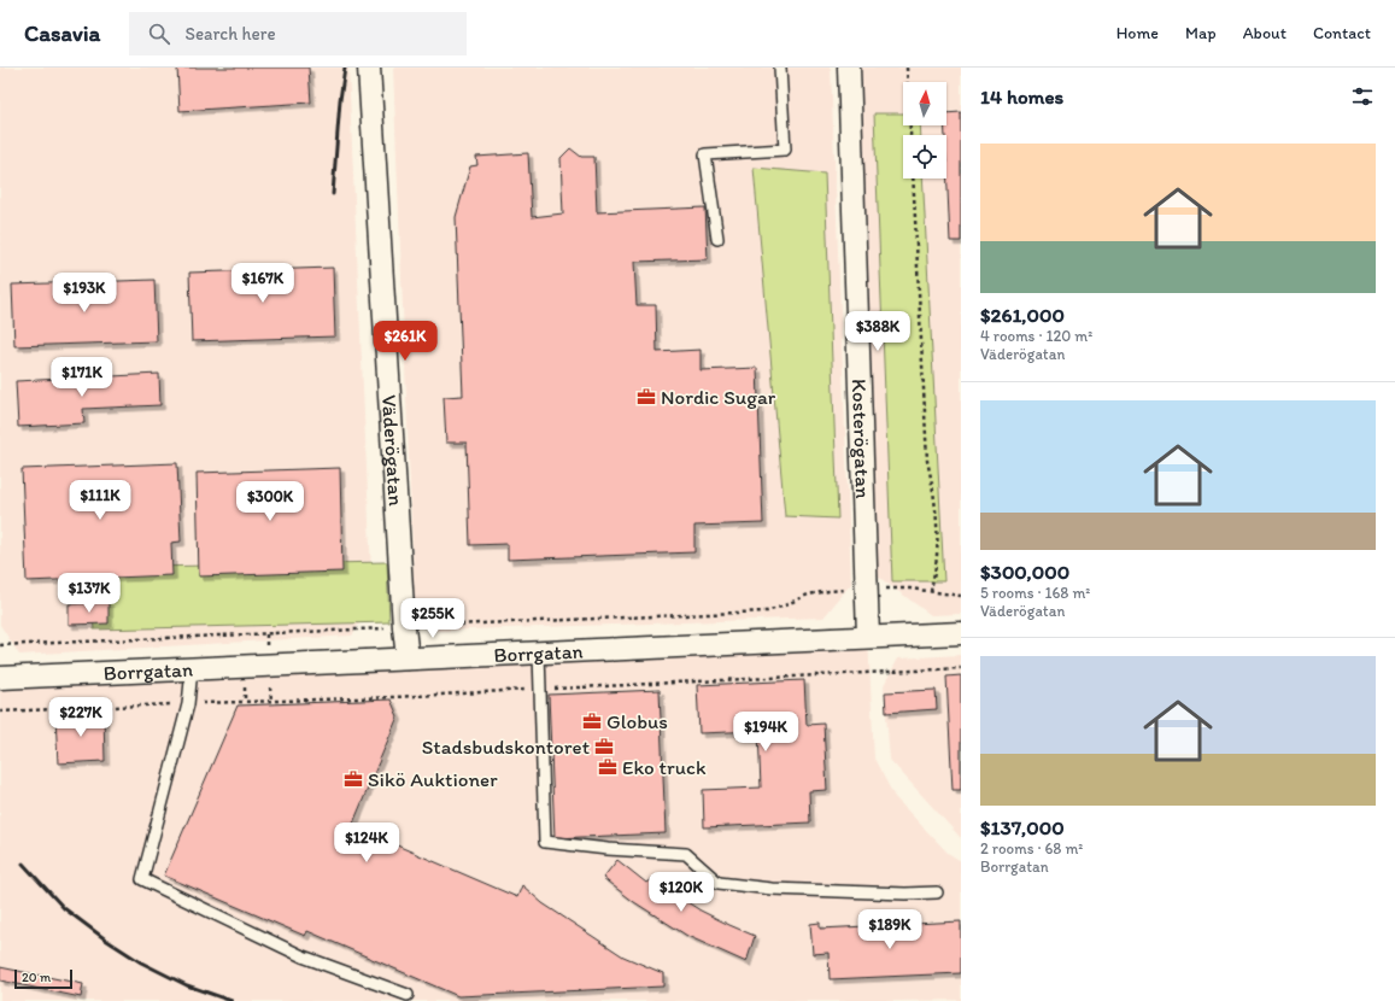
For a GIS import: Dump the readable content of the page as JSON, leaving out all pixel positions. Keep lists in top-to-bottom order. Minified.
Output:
{"streets":{"street":["Kosterögatan","Väderögatan","Borrgatan"]},"crossings":[["Kosterögatan","Borrgatan"],["Väderögatan","Borrgatan"]],"places":{"office":["Nordic Sugar","Globus","Stadsbudskontoret","Eko truck","Sikö Auktioner"]},"scale_bar":"20 m","north":"top","page":{"header":"Casavia","search":"Search here","nav":["Home","Map","About","Contact"],"heading":"14 homes","list":[{"name":"$261,000","note":"4 rooms · 120 m² · Väderögatan"},{"name":"$300,000","note":"5 rooms · 168 m² · Väderögatan"},{"name":"$137,000","note":"2 rooms · 68 m² · Borrgatan"}],"price":["$167K","$193K","$388K","$261K","$171K","$111K","$300K","$137K","$255K","$227K","$194K","$124K","$120K","$189K"],"scale":"20 m"}}
